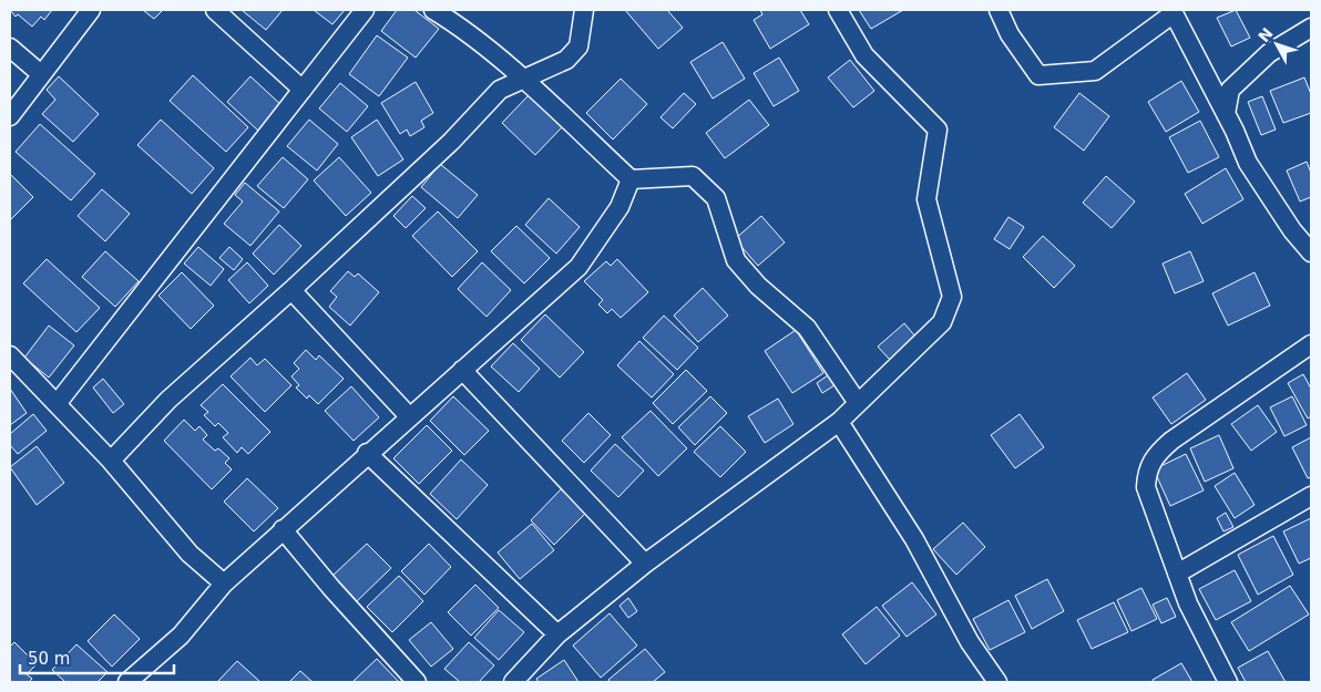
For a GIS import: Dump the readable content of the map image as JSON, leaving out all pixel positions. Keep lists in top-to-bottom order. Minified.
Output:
{"scale_bar":"50 m","north":"top left"}
